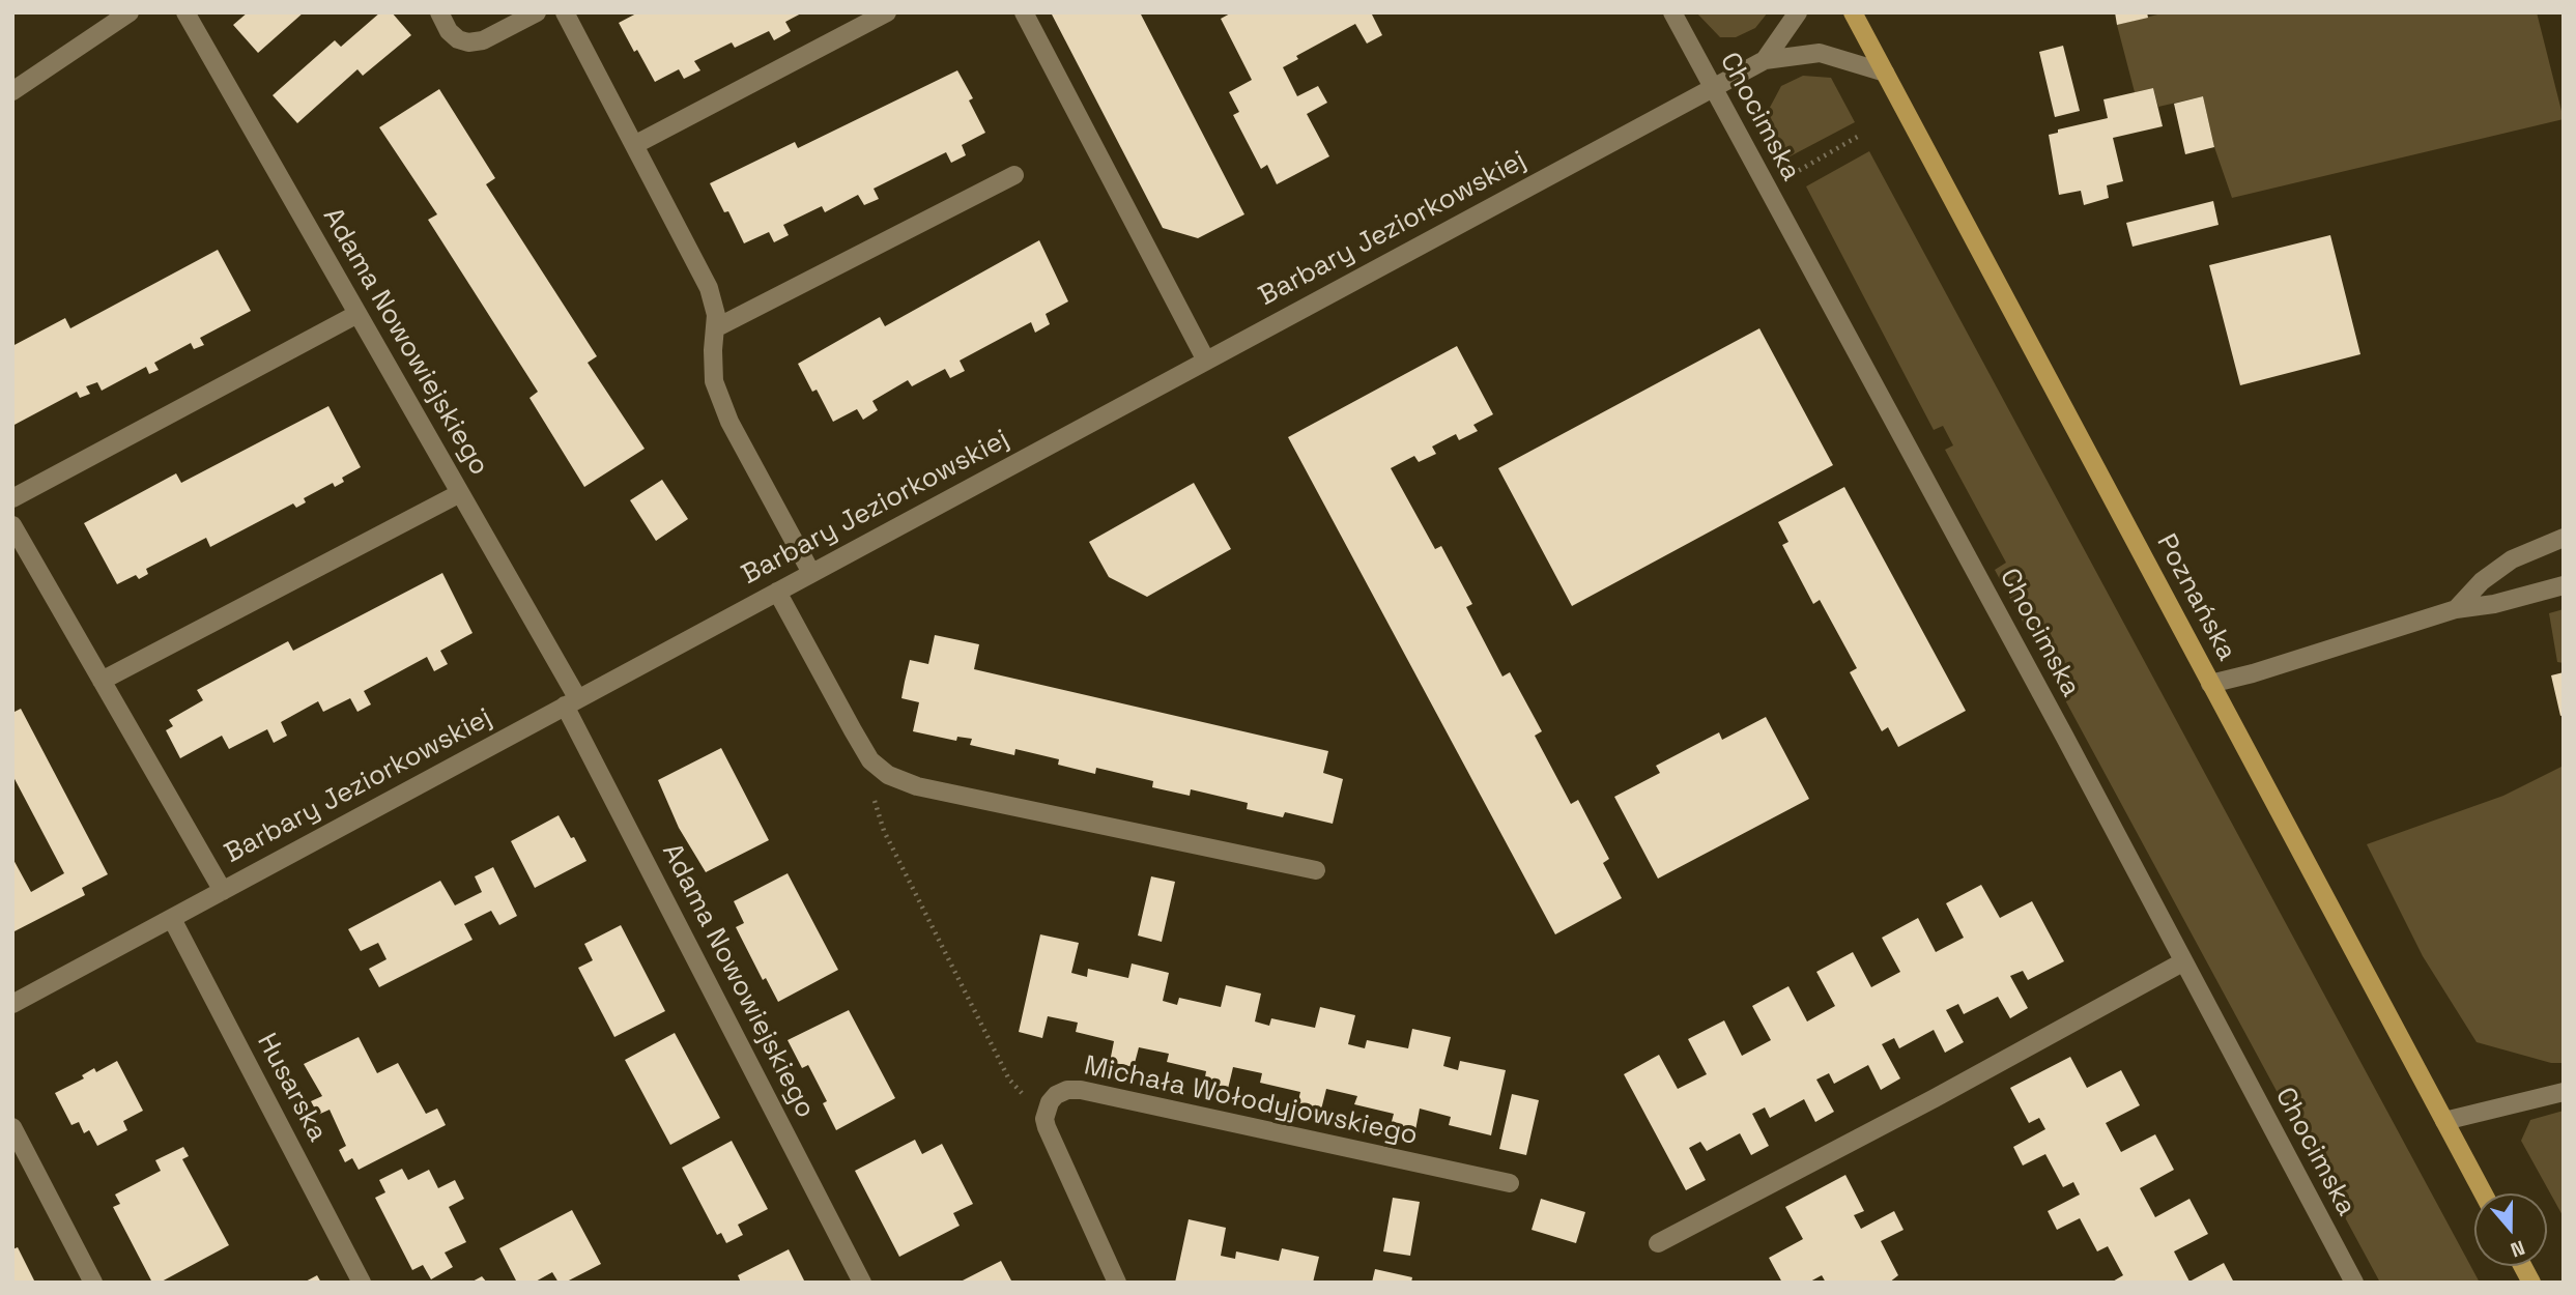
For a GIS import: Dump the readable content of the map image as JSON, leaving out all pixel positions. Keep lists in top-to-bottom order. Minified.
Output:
{"streets":{"main road":["Poznańska"],"street":["Chocimska","Barbary Jeziorkowskiej","Adama Nowowiejskiego","Husarska","Michała Wołodyjowskiego"]},"crossings":[["Chocimska","Barbary Jeziorkowskiej"],["Barbary Jeziorkowskiej","Adama Nowowiejskiego"],["Barbary Jeziorkowskiej","Poznańska"],["Barbary Jeziorkowskiej","Husarska"]],"north":"bottom"}
